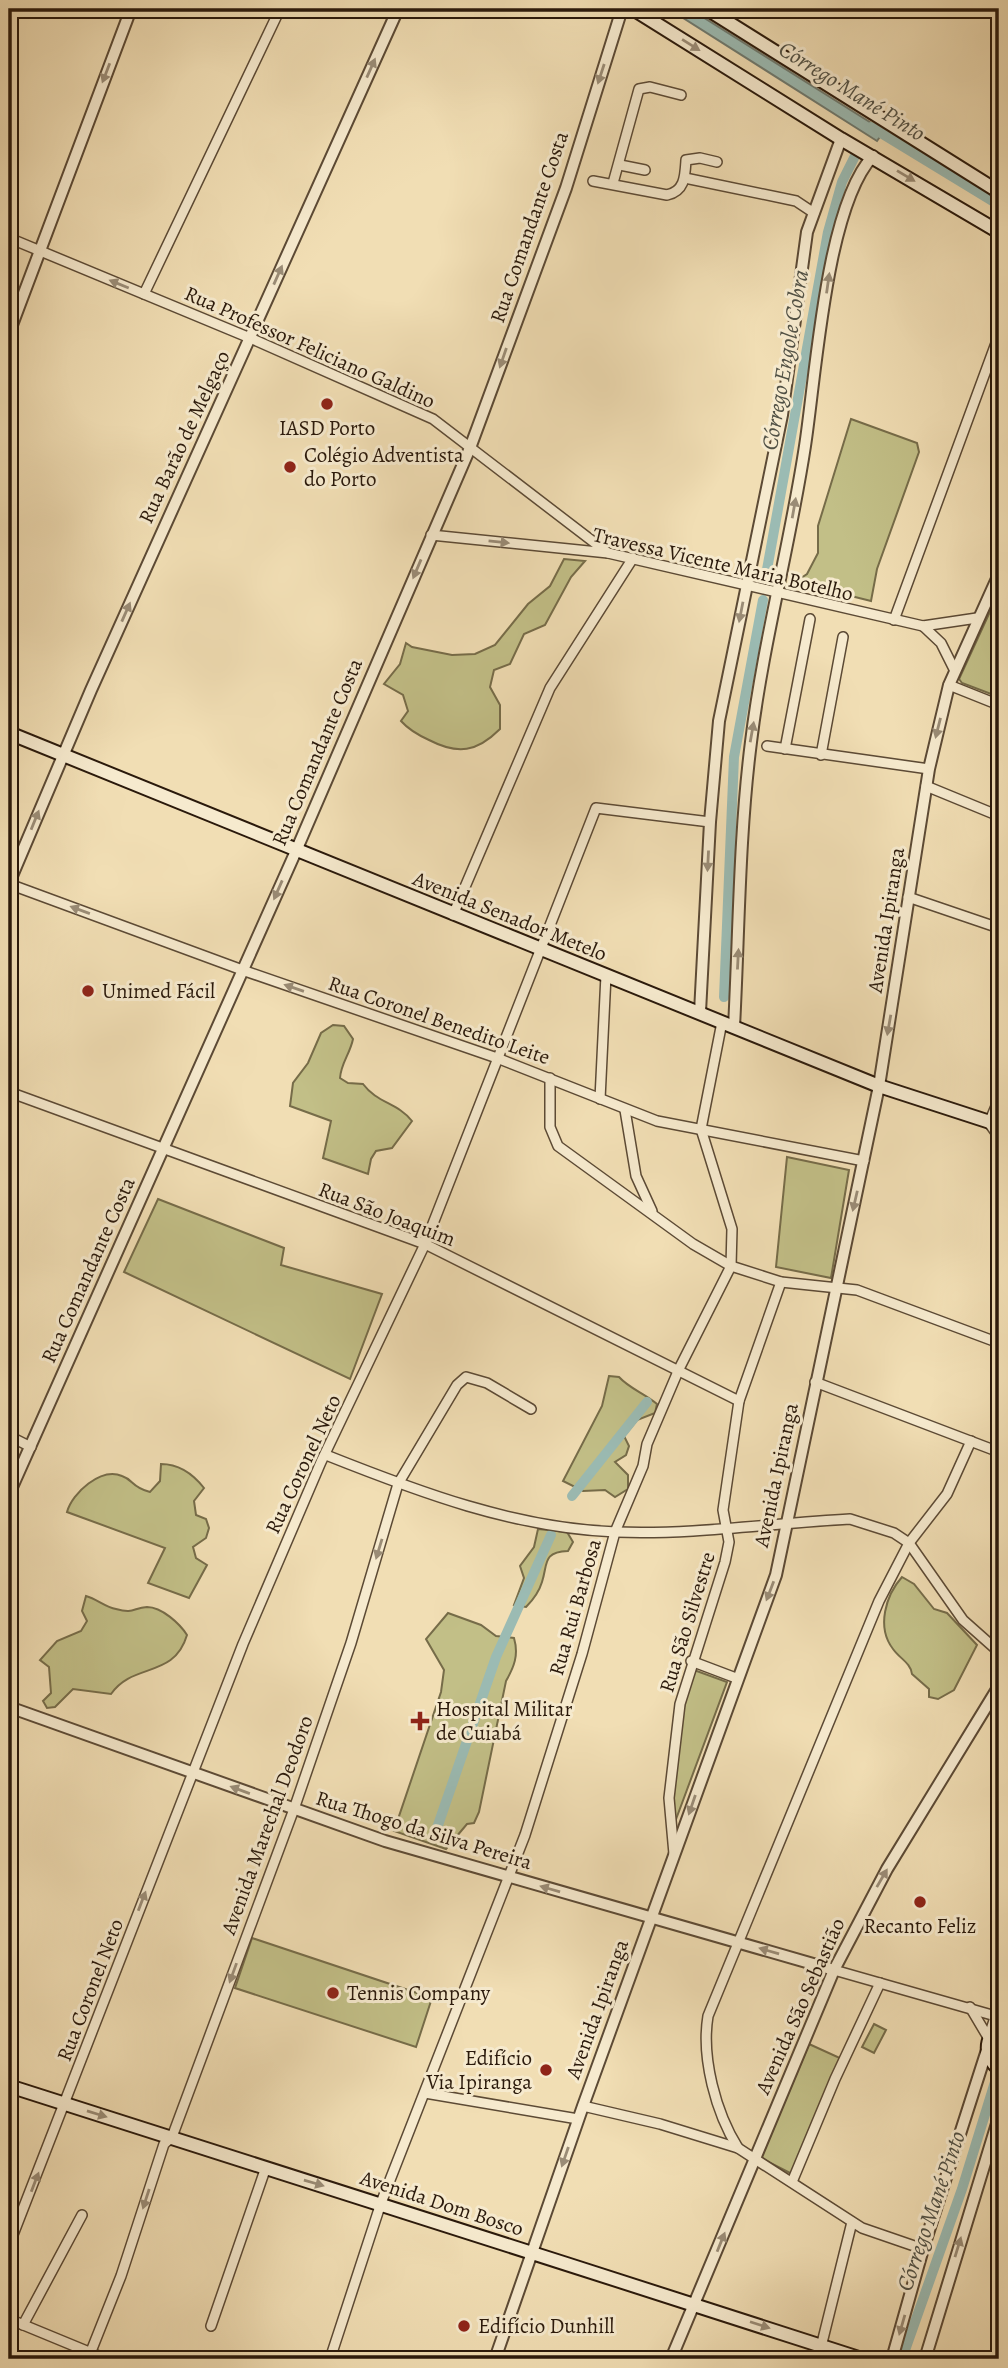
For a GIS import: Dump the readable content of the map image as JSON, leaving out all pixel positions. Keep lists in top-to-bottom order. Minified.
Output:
{"streets":{"main road":["Avenida Senador Metelo","Avenida Dom Bosco"],"street":["Rua Comandante Costa","Rua Professor Feliciano Galdino","Rua Barão de Melgaço","Travessa Vicente Maria Botelho","Avenida Ipiranga","Rua Coronel Benedito Leite","Rua São Joaquim","Rua Coronel Neto","Rua Rui Barbosa","Rua São Silvestre","Avenida Marechal Deodoro","Rua Thogo da Silva Pereira","Avenida São Sebastião"]},"crossings":[["Rua Comandante Costa","Rua Professor Feliciano Galdino"],["Rua Comandante Costa","Travessa Vicente Maria Botelho"],["Rua Comandante Costa","Avenida Senador Metelo"],["Rua Comandante Costa","Rua Coronel Benedito Leite"],["Rua Comandante Costa","Rua São Joaquim"],["Rua Professor Feliciano Galdino","Rua Barão de Melgaço"],["Rua Professor Feliciano Galdino","Travessa Vicente Maria Botelho"],["Rua Barão de Melgaço","Avenida Senador Metelo"],["Rua Barão de Melgaço","Rua Coronel Benedito Leite"],["Travessa Vicente Maria Botelho","Avenida Ipiranga"],["Avenida Senador Metelo","Avenida Ipiranga"],["Avenida Senador Metelo","Rua Coronel Neto"],["Avenida Senador Metelo","Rua Rui Barbosa"],["Avenida Ipiranga","Rua Coronel Benedito Leite"],["Avenida Ipiranga","Rua São Silvestre"],["Avenida Ipiranga","Rua Thogo da Silva Pereira"],["Avenida Ipiranga","Avenida Dom Bosco"],["Rua Coronel Benedito Leite","Rua Coronel Neto"],["Rua Coronel Benedito Leite","Rua Rui Barbosa"],["Rua São Joaquim","Rua Coronel Neto"],["Rua São Joaquim","Rua Rui Barbosa"],["Rua São Joaquim","Rua São Silvestre"],["Rua Coronel Neto","Rua Thogo da Silva Pereira"],["Rua Coronel Neto","Avenida Dom Bosco"],["Rua Rui Barbosa","Rua Thogo da Silva Pereira"],["Rua Rui Barbosa","Avenida Dom Bosco"],["Avenida Marechal Deodoro","Rua Thogo da Silva Pereira"],["Avenida Marechal Deodoro","Avenida Dom Bosco"],["Rua Thogo da Silva Pereira","Avenida São Sebastião"],["Avenida São Sebastião","Avenida Dom Bosco"]],"one_way":["Rua Comandante Costa","Rua Barão de Melgaço","Avenida Ipiranga","Rua Coronel Benedito Leite","Avenida Marechal Deodoro","Rua Thogo da Silva Pereira","Avenida São Sebastião","Avenida Dom Bosco"],"water":["Córrego Mané Pinto","Córrego Engole Cobra"],"places":{"other":["IASD Porto","Colégio Adventista do Porto","Unimed Fácil","Recanto Feliz","Tennis Company","Edifício Via Ipiranga","Edifício Dunhill"],"health":["Hospital Militar de Cuiabá"]}}
